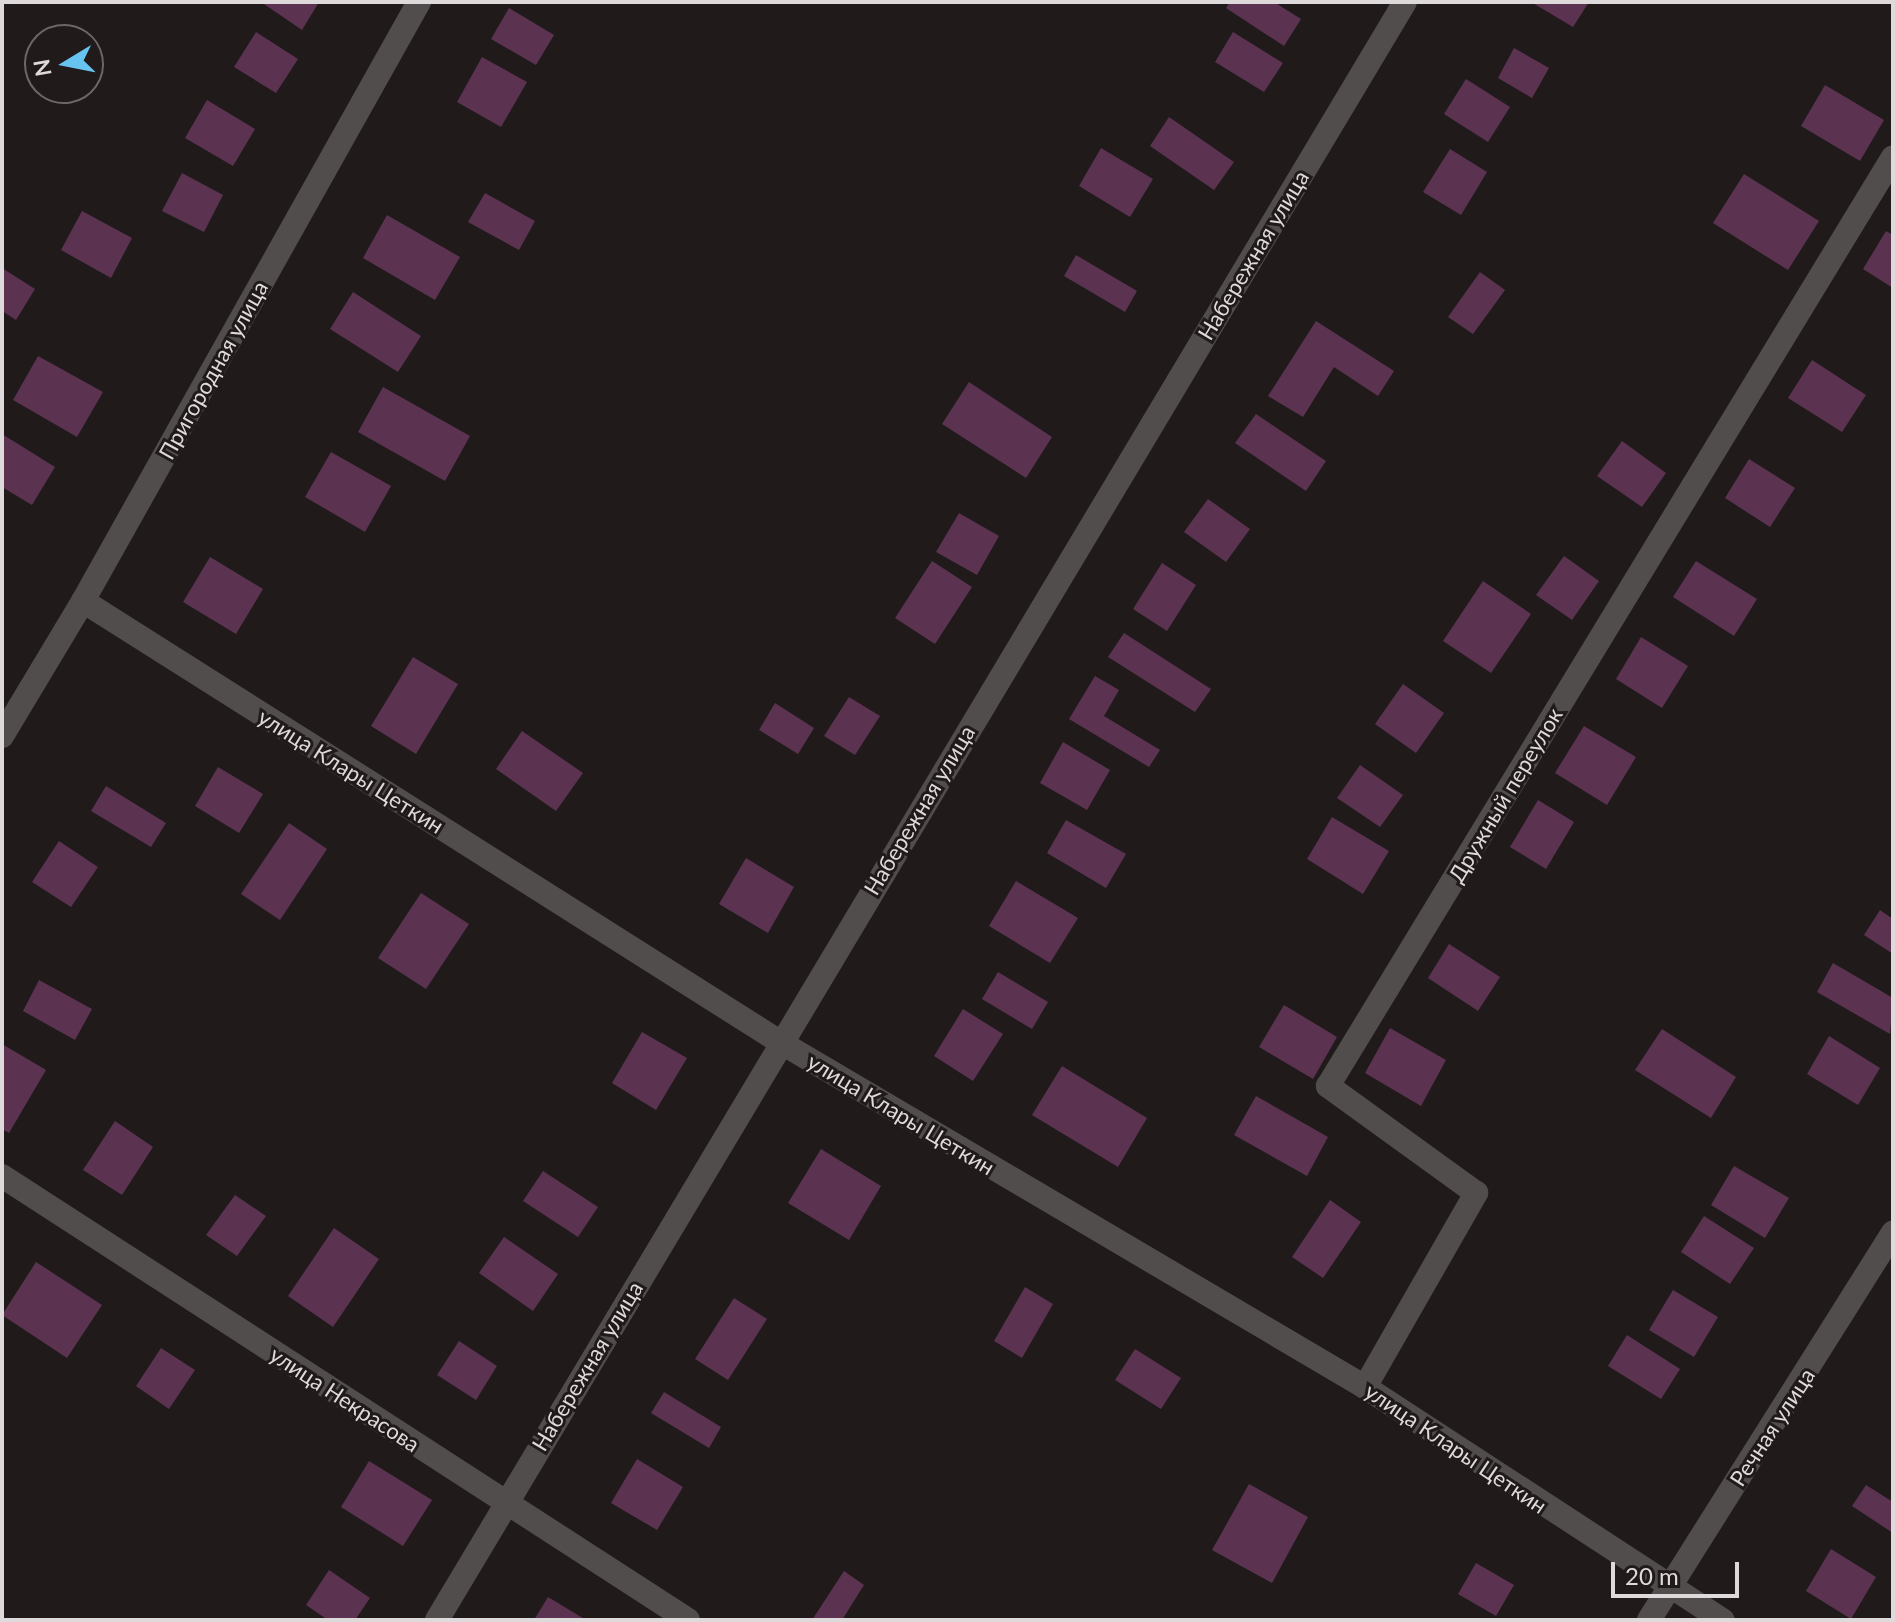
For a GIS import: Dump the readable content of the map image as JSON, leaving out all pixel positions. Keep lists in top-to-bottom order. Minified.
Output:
{"streets":{"street":["Набережная улица","Пригородная улица","улица Клары Цеткин","Дружный переулок","улица Некрасова","Речная улица"]},"crossings":[["Набережная улица","улица Клары Цеткин"],["Набережная улица","улица Некрасова"],["Пригородная улица","улица Клары Цеткин"],["улица Клары Цеткин","Дружный переулок"],["улица Клары Цеткин","Речная улица"]],"scale_bar":"20 m","north":"left"}
